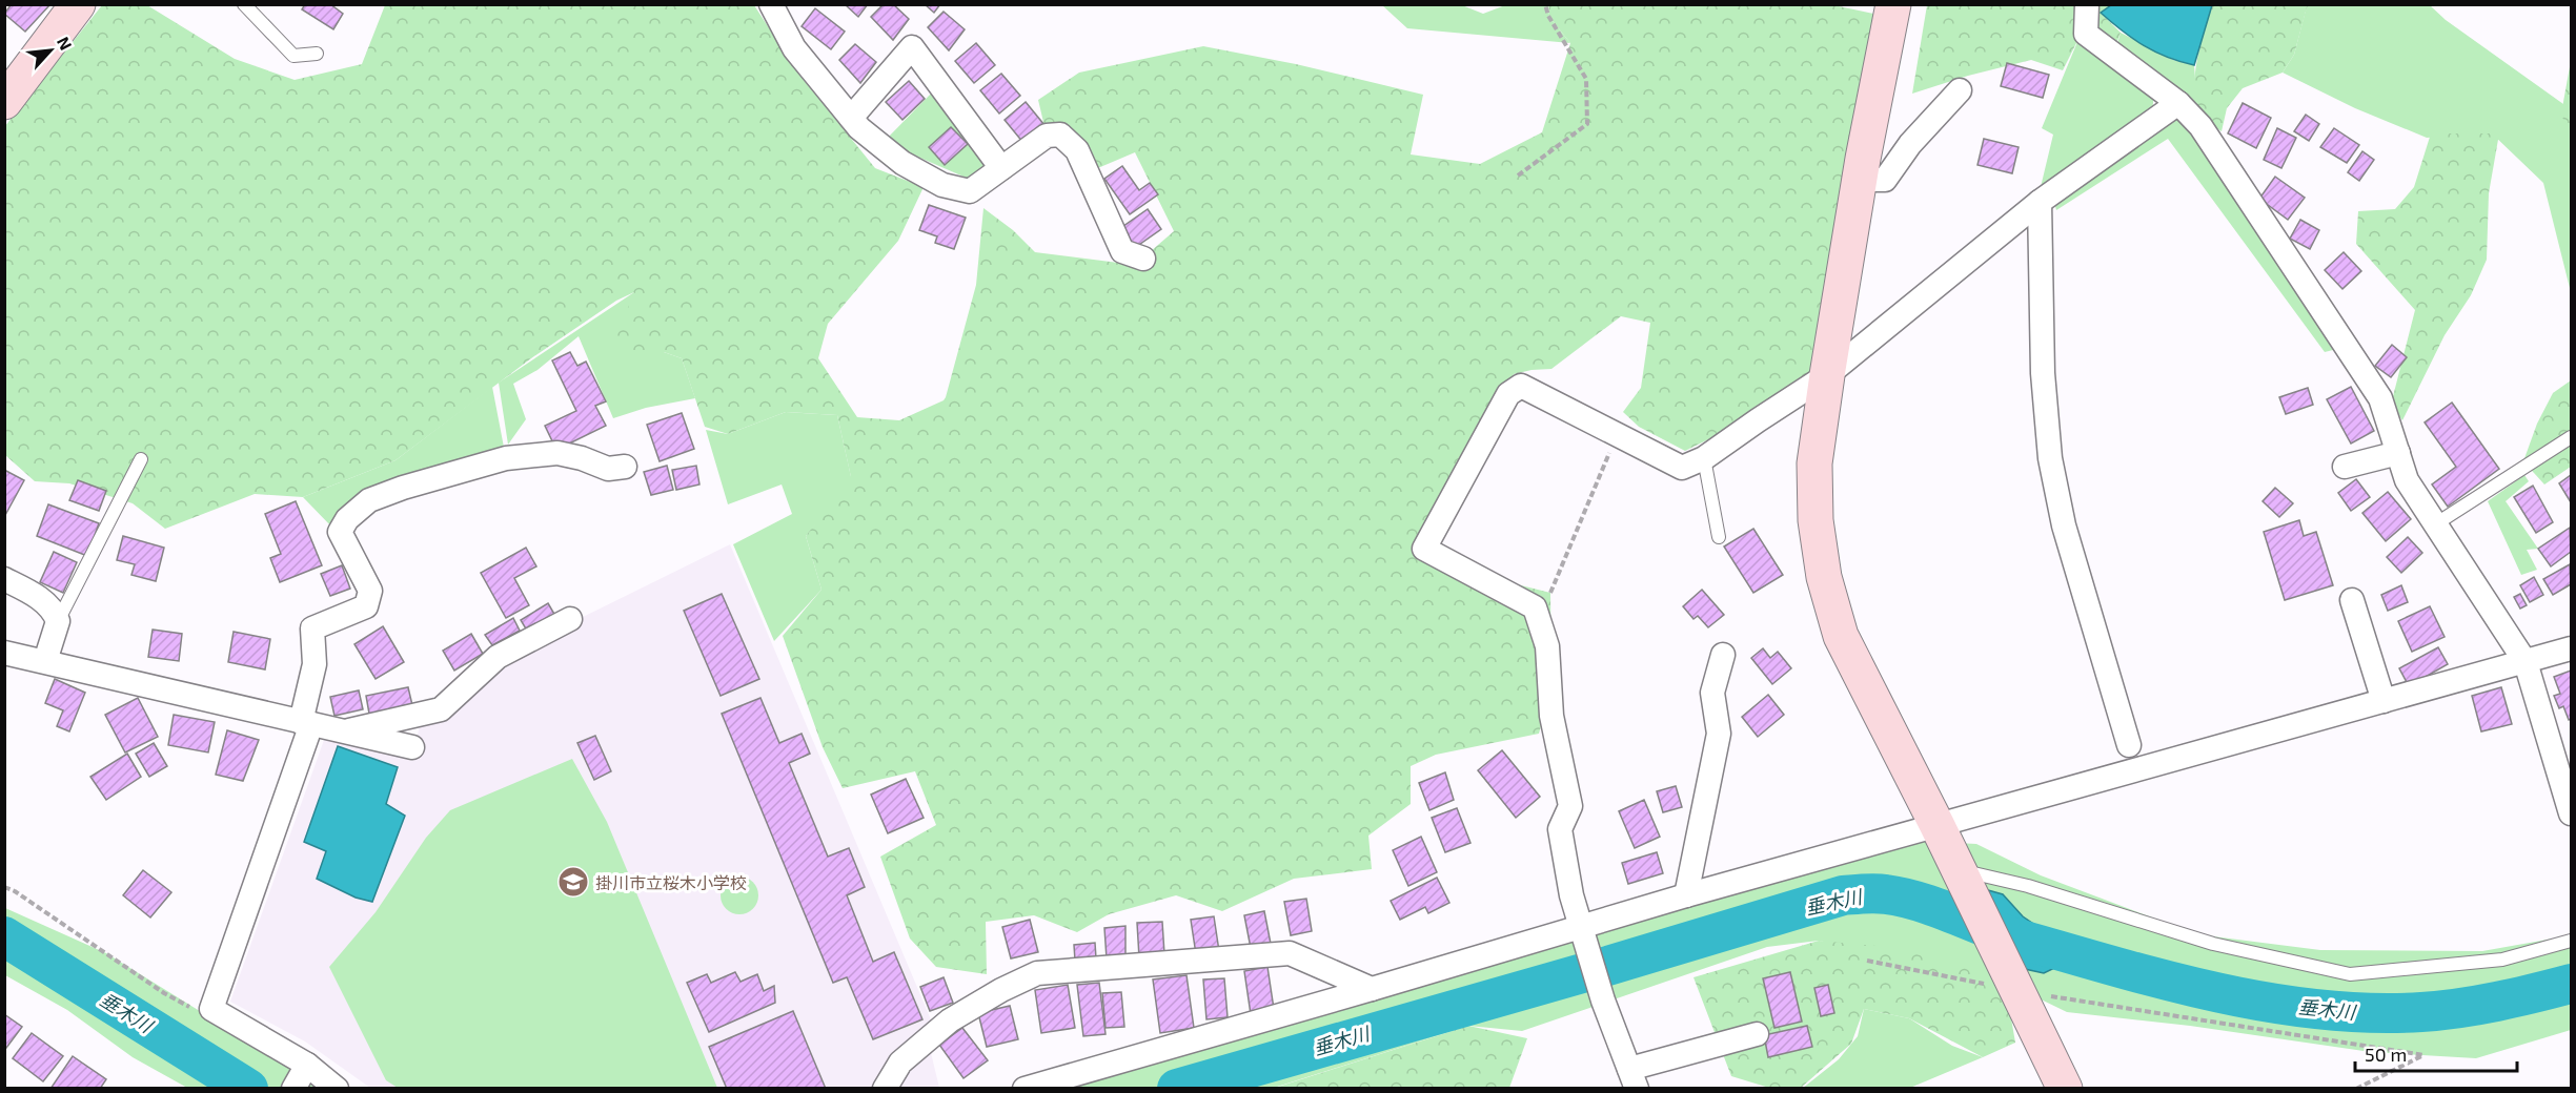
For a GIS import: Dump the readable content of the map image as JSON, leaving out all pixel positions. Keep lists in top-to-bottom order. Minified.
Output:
{"water":["垂木川"],"places":{"school or university":["掛川市立桜木小学校"]},"scale_bar":"50 m","north":"top right"}
